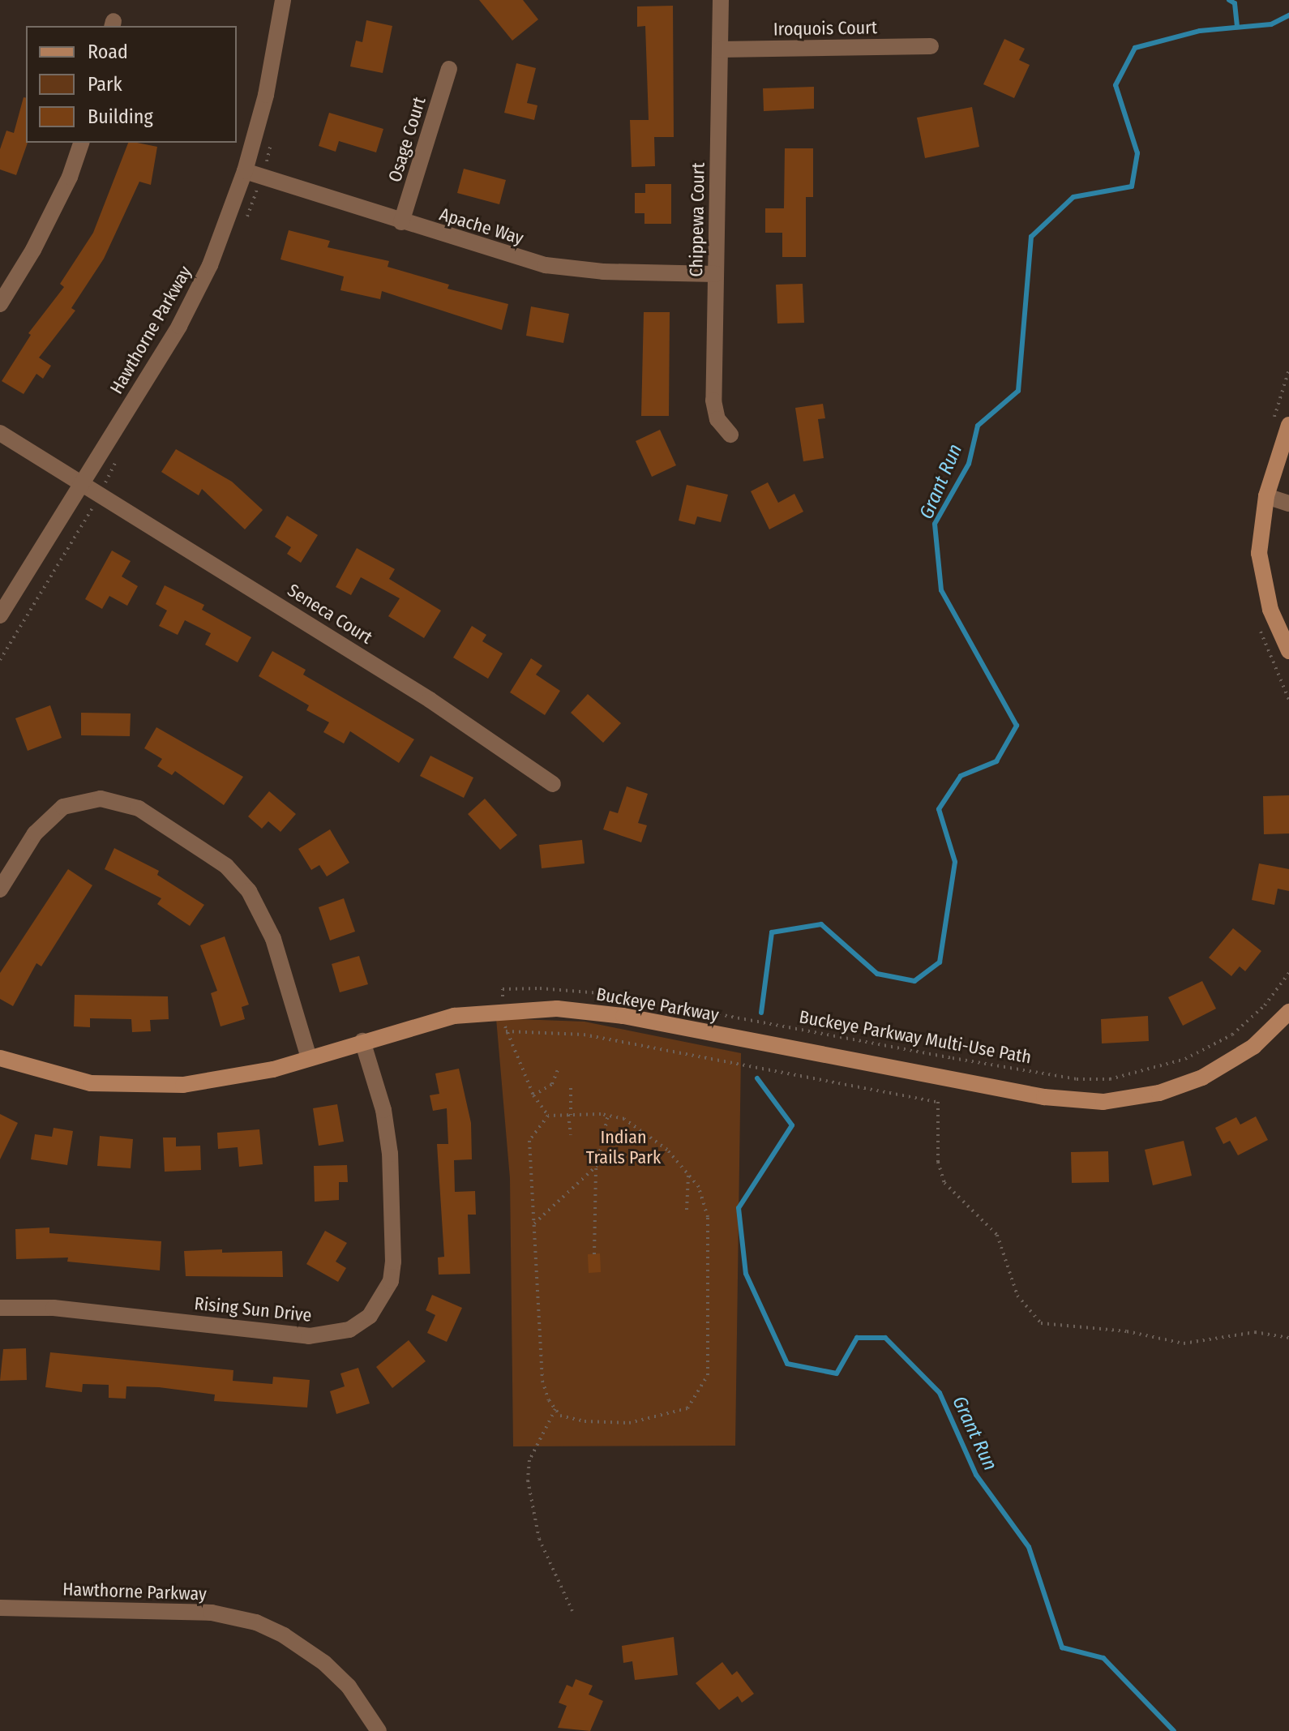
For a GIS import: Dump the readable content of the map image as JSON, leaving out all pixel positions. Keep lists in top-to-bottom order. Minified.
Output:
{"streets":{"street":["Iroquois Court","Osage Court","Chippewa Court","Apache Way","Hawthorne Parkway","Seneca Court","Buckeye Parkway","Rising Sun Drive"],"path":["Buckeye Parkway Multi-Use Path"]},"crossings":[["Iroquois Court","Chippewa Court"],["Osage Court","Apache Way"],["Chippewa Court","Apache Way"],["Apache Way","Hawthorne Parkway"],["Hawthorne Parkway","Seneca Court"],["Buckeye Parkway","Rising Sun Drive"]],"water":["Grant Run"],"parks":["Indian Trails Park"],"legend":["Road","Park","Building"]}
